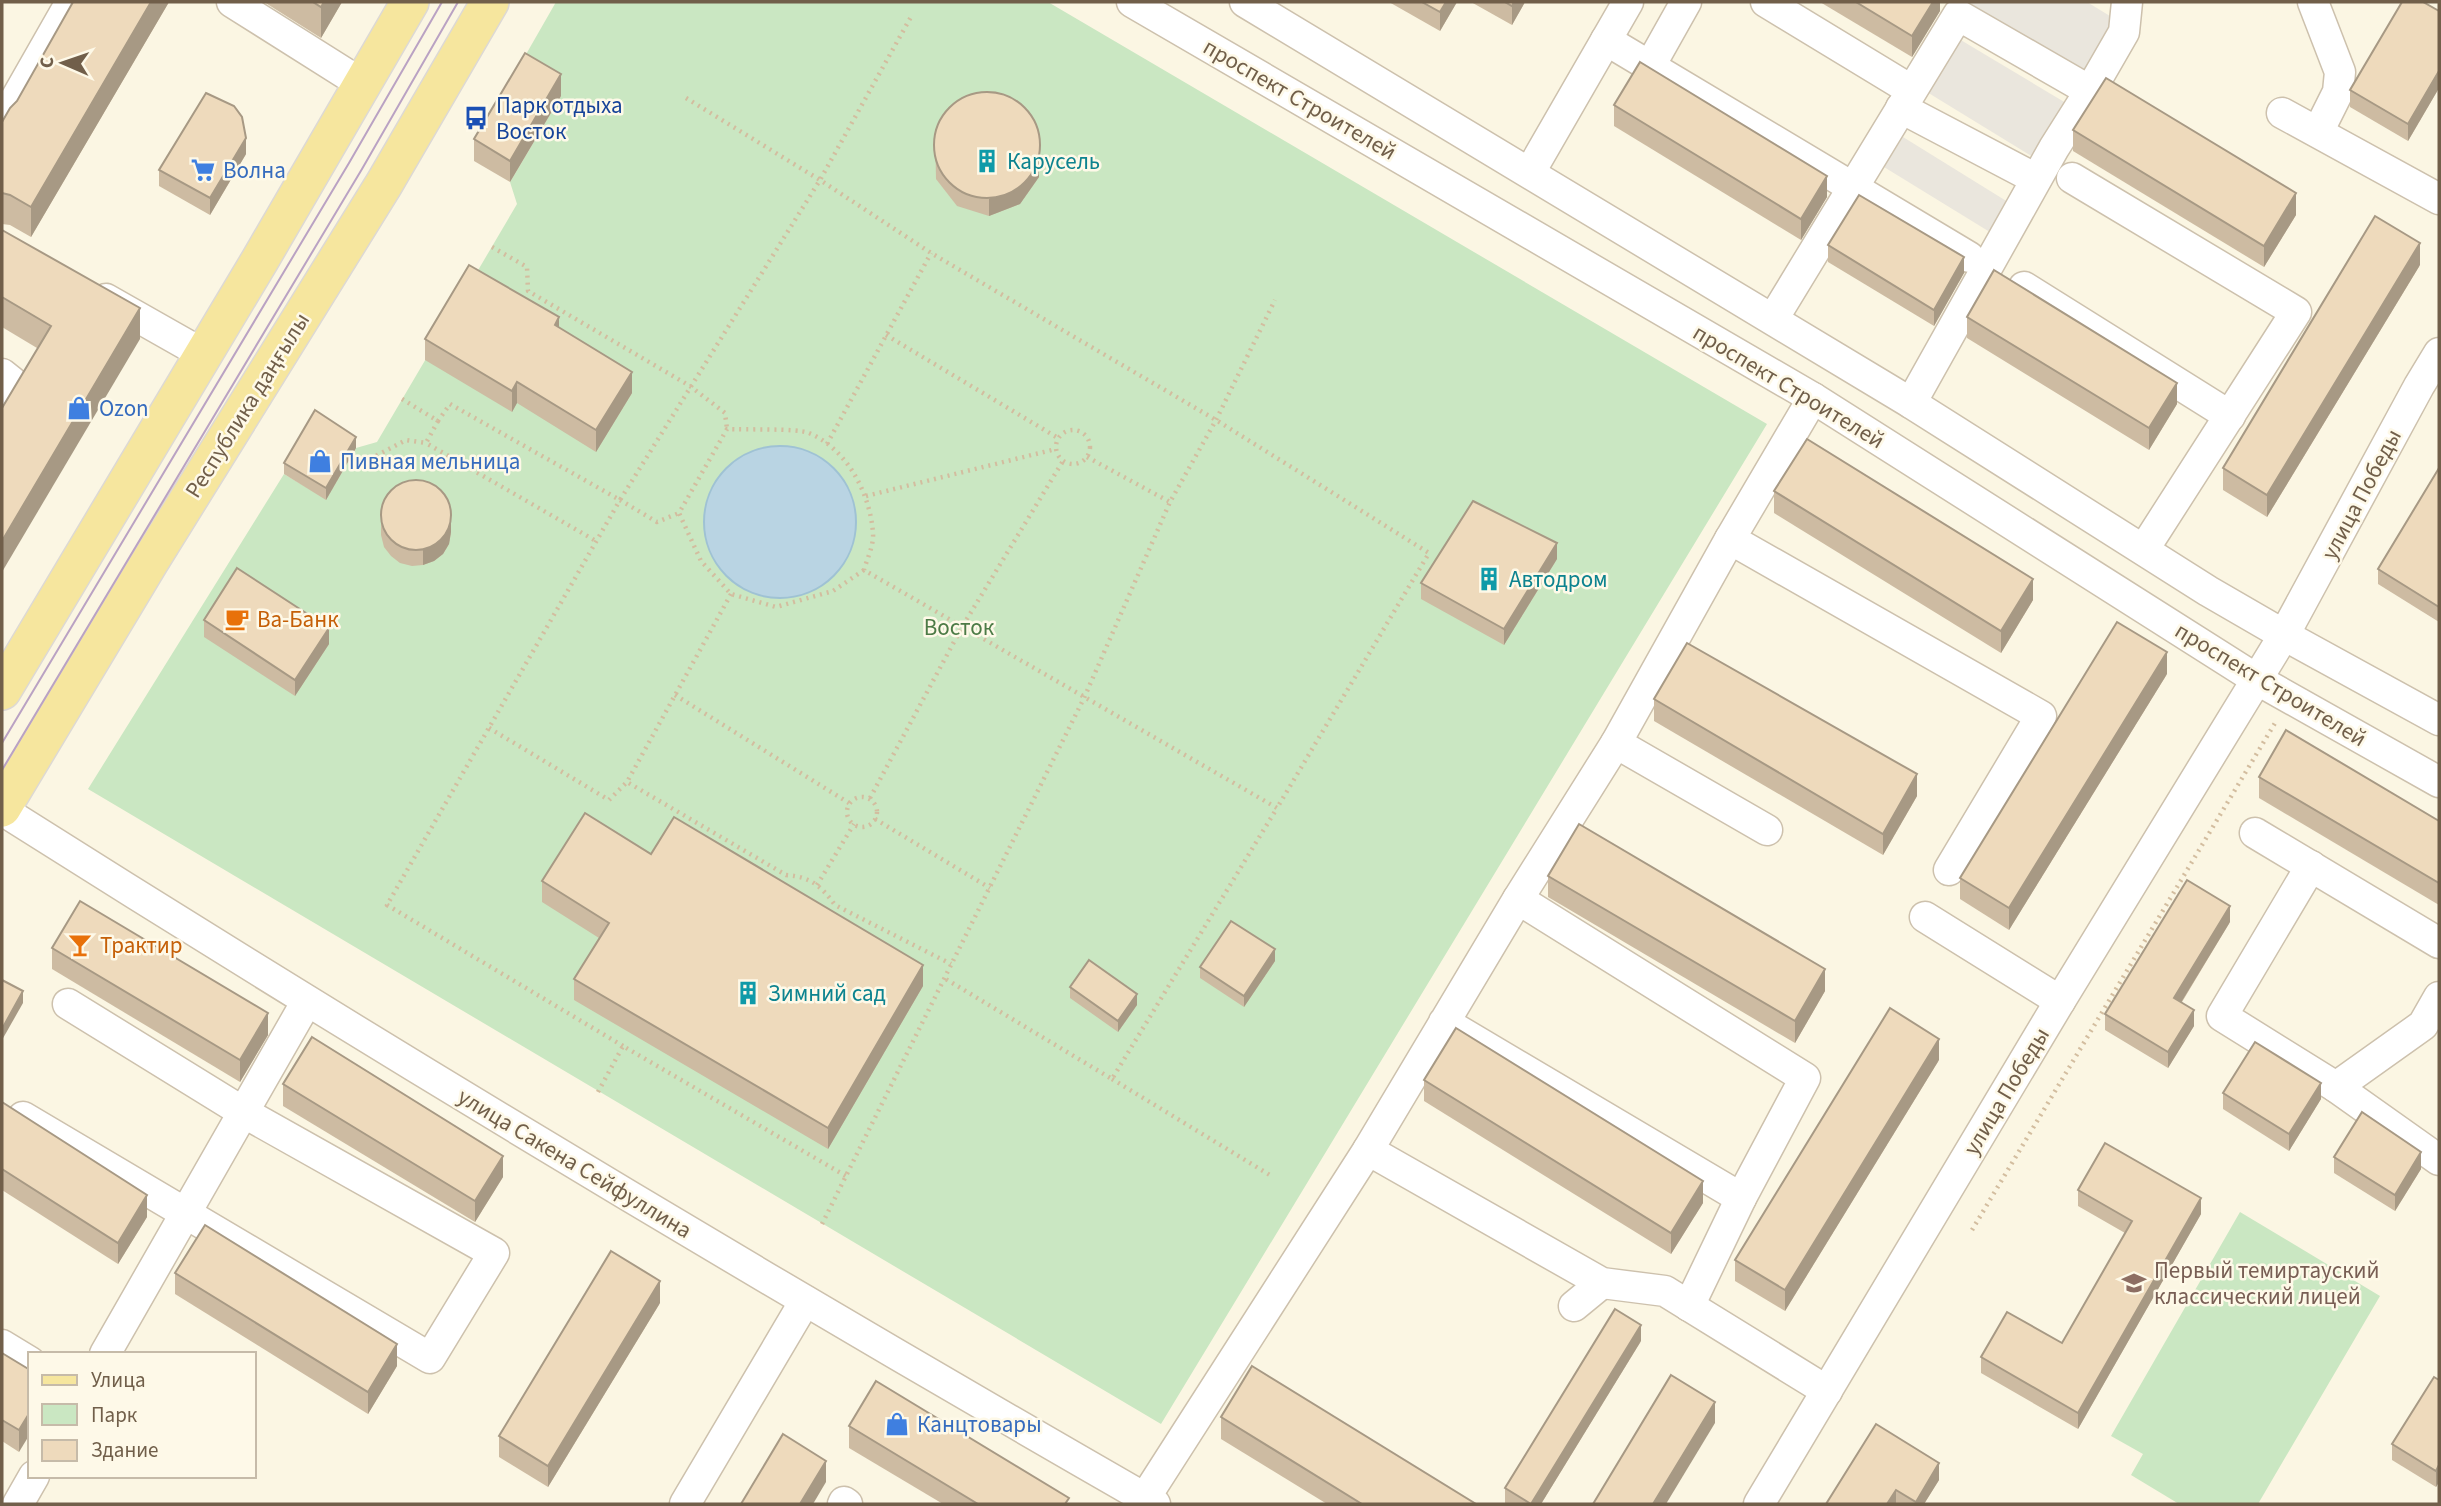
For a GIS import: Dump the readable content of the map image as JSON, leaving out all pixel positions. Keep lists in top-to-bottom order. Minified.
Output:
{"streets":{"main road":["Республика даңғылы"],"street":["проспект Строителей","улица Победы","улица Сакена Сейфуллина"]},"crossings":[["проспект Строителей","улица Победы"],["Республика даңғылы","улица Сакена Сейфуллина"]],"parks":["Восток"],"places":{"bus stop":["Парк отдыха Восток"],"building":["Карусель","Автодром","Зимний сад"],"supermarket":["Волна"],"shop":["Ozon","Пивная мельница","Канцтовары"],"cafe":["Ва-Банк"],"bar":["Трактир"],"school or university":["Первый темиртауский классический лицей"]},"legend":["Улица","Парк","Здание"],"north":"left"}
